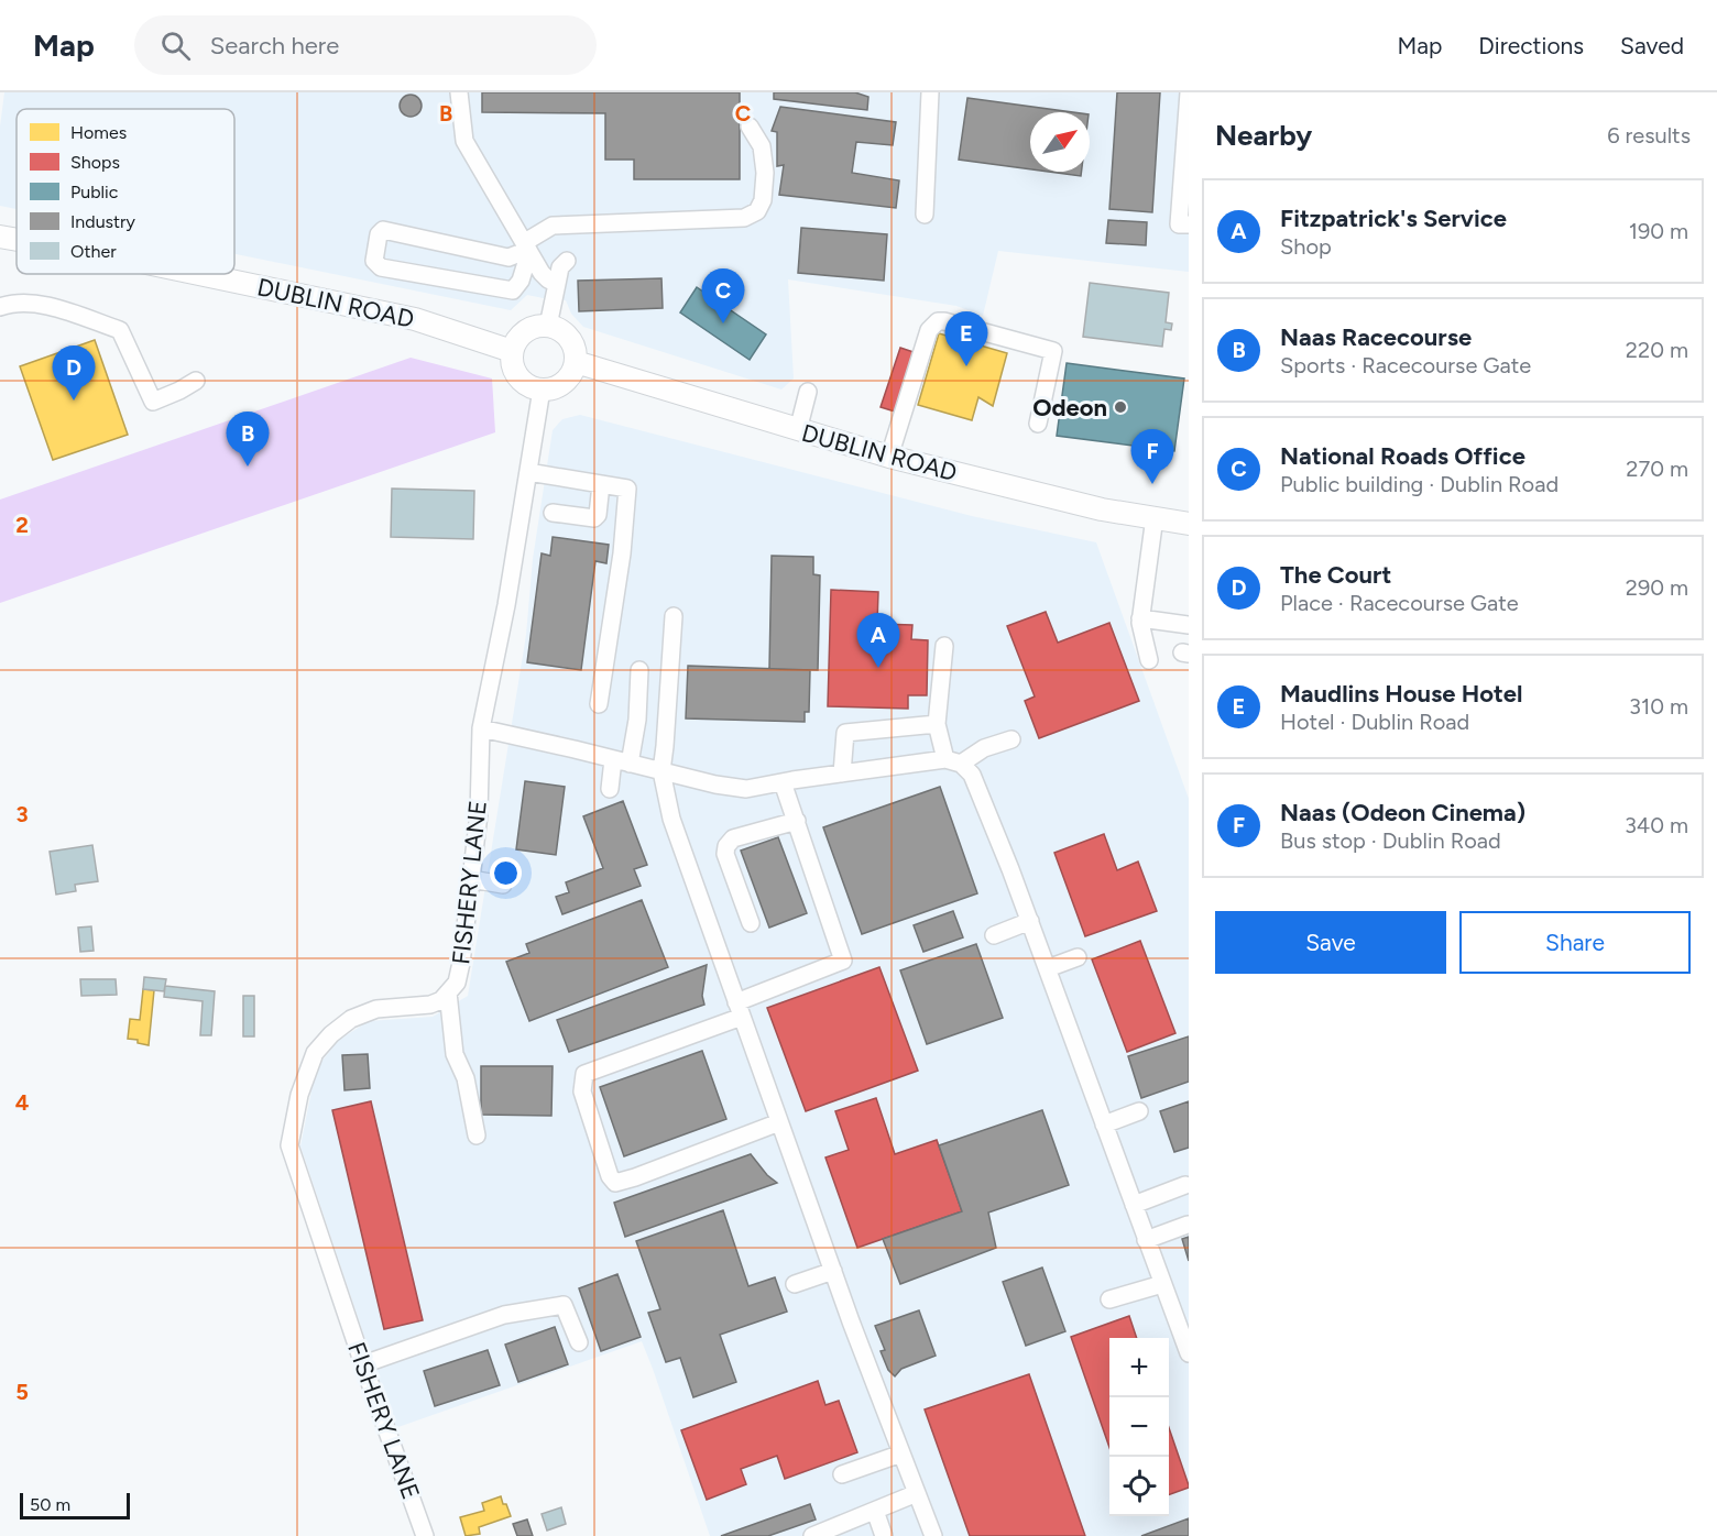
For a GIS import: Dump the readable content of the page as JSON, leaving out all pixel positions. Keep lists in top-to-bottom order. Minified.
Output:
{"streets":{"main road":["DUBLIN ROAD"],"street":["FISHERY LANE"]},"crossings":[["DUBLIN ROAD","FISHERY LANE"]],"places":["Odeon"],"legend":["Homes","Shops","Public","Industry","Other"],"scale_bar":"50 m","north":"top right","page":{"header":"Map","search":"Search here","nav":["Map","Directions","Saved"],"heading":["Nearby","6 results"],"list":[{"mark":"A","name":"Fitzpatrick's Service","note":"Shop","value":"190 m"},{"mark":"B","name":"Naas Racecourse","note":"Sports · Racecourse Gate","value":"220 m"},{"mark":"C","name":"National Roads Office","note":"Public building · Dublin Road","value":"270 m"},{"mark":"D","name":"The Court","note":"Place · Racecourse Gate","value":"290 m"},{"mark":"E","name":"Maudlins House Hotel","note":"Hotel · Dublin Road","value":"310 m"},{"mark":"F","name":"Naas (Odeon Cinema)","note":"Bus stop · Dublin Road","value":"340 m"}],"pins":["C","E","D","B","F","A"],"buttons":["Save","Share"],"map_buttons":["+","−"],"scale":"50 m"},"grid":{"columns":["B","C"],"rows":["2","3","4","5"]}}
